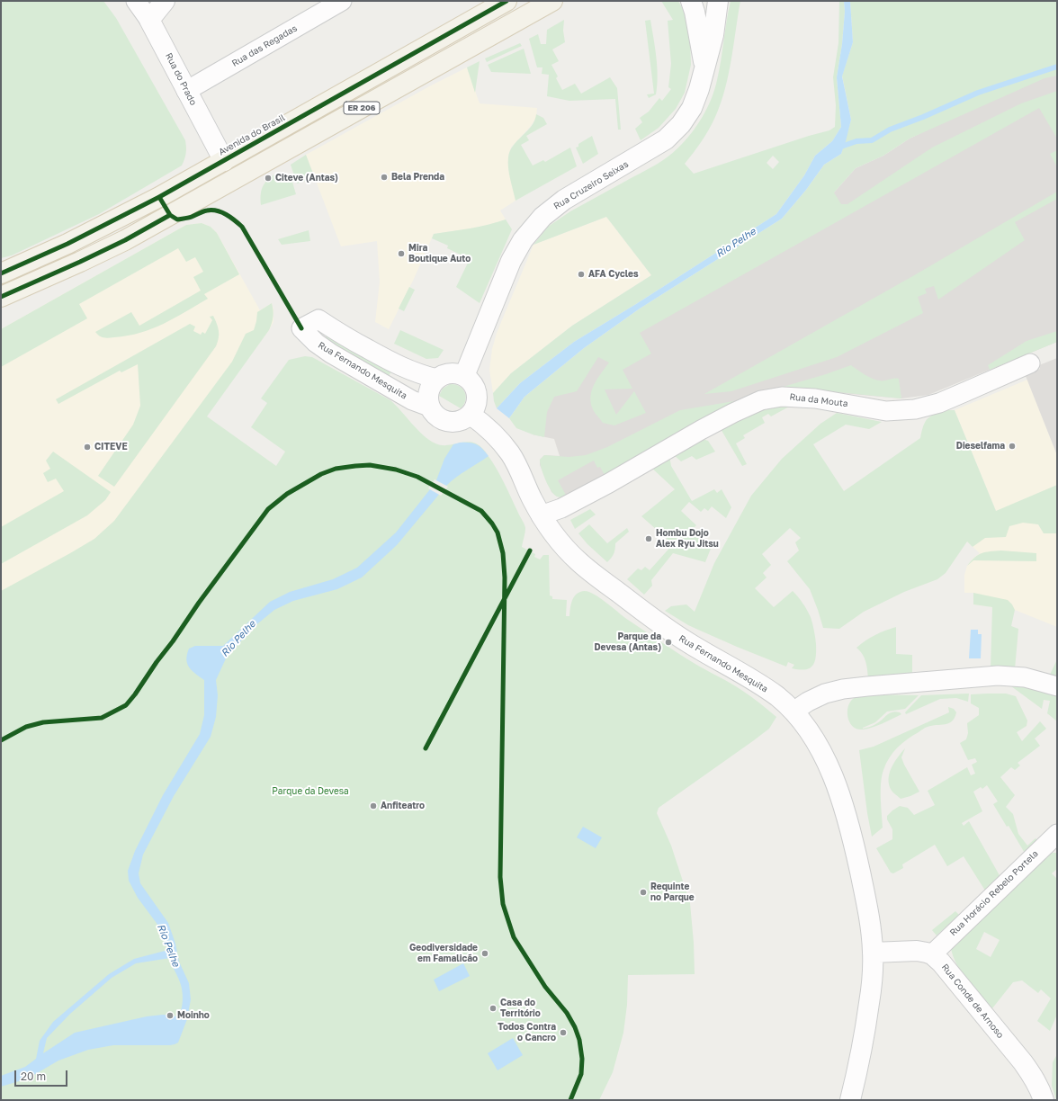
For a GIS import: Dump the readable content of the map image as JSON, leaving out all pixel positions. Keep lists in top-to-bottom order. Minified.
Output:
{"streets":{"main road":["ER 206","Avenida do Brasil"],"street":["Rua das Regadas","Rua do Prado","Rua Cruzeiro Seixas","Rua Fernando Mesquita","Rua da Mouta","Rua Horácio Rebelo Portela","Rua Conde de Arnoso"]},"crossings":[["Rua das Regadas","Rua do Prado"],["Rua do Prado","Avenida do Brasil"],["Rua Cruzeiro Seixas","Rua Fernando Mesquita"],["Rua Fernando Mesquita","Rua da Mouta"],["Rua Horácio Rebelo Portela","Rua Conde de Arnoso"]],"water":["Rio Pelhe"],"parks":["Parque da Devesa"],"places":["Bela Prenda","Citeve (Antas)","Mira Boutique Auto","AFA Cycles","Dieselfama","CITEVE","Hombu Dojo Alex Ryu Jitsu","Parque da Devesa (Antas)","Anfiteatro","Requinte no Parque","Geodiversidade em Famalicão","Casa do Território","Moinho","Todos Contra o Cancro"],"scale_bar":"20 m"}
